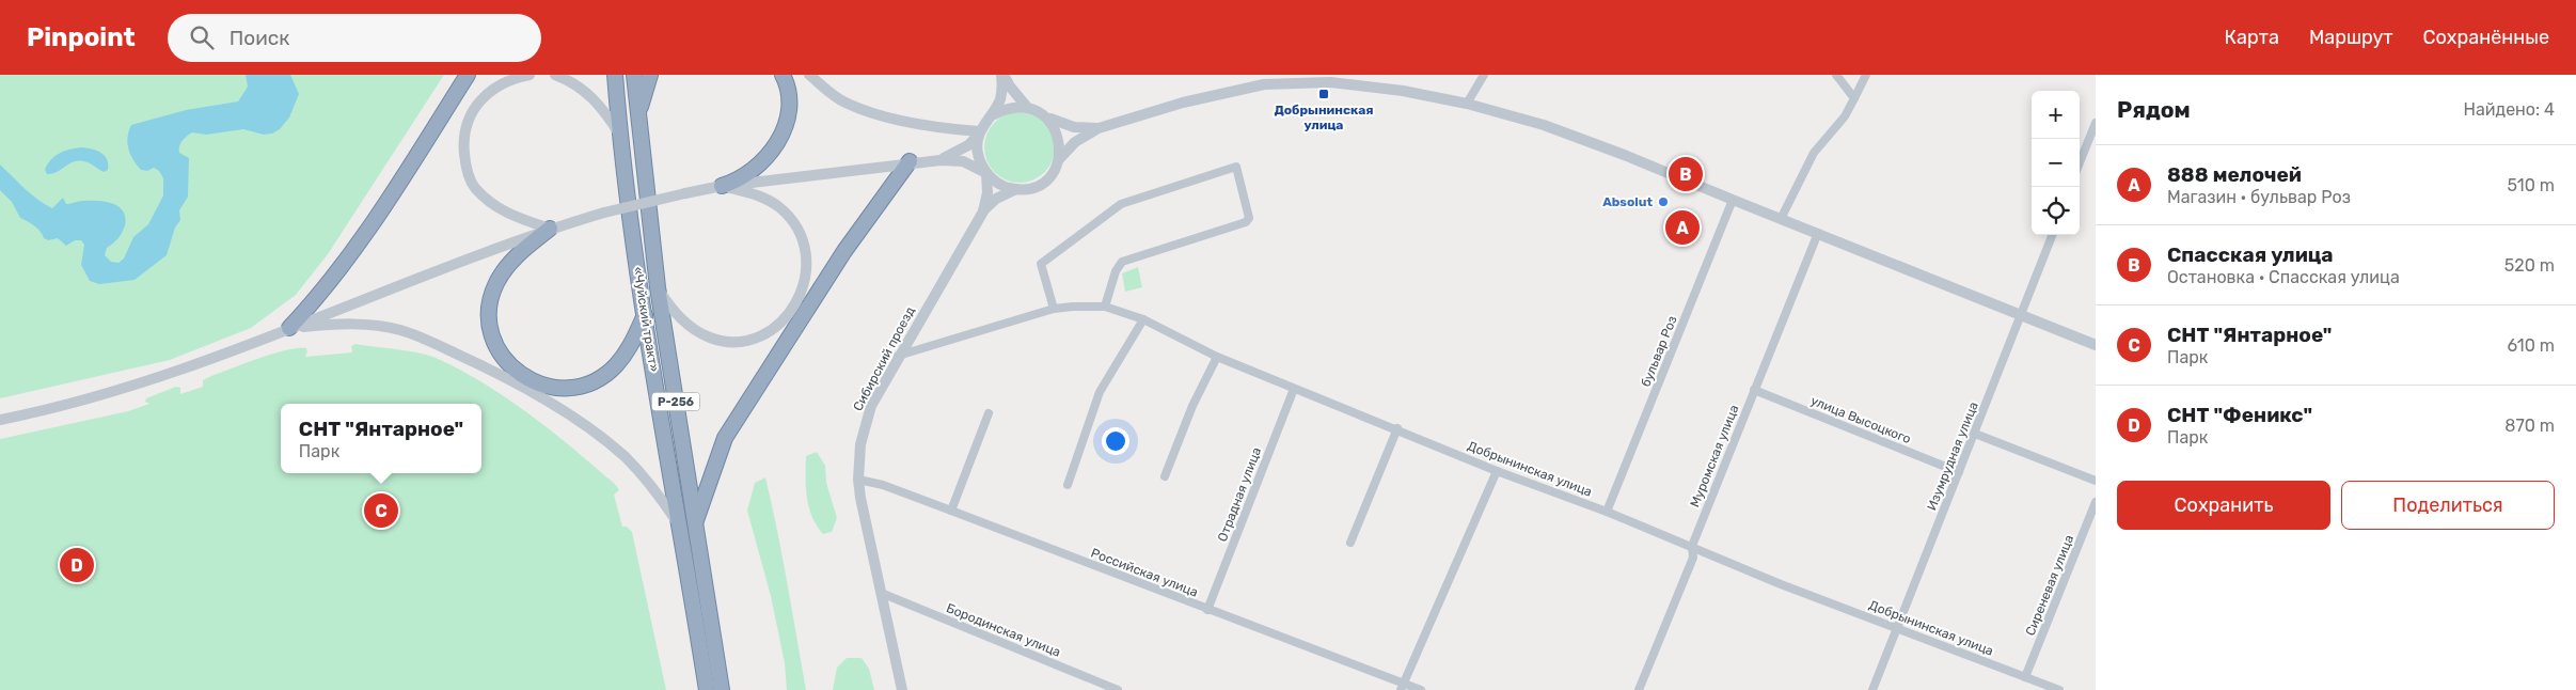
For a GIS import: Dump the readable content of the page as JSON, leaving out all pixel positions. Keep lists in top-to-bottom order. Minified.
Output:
{"streets":{"highway":["«Чуйский тракт»","Р-256"],"street":["бульвар Роз","Сибирский проезд","улица Высоцкого","Муромская улица","Изумрудная улица","Добрынинская улица","Отрадная улица","Российская улица","Сиреневая улица","Бородинская улица"]},"crossings":[["бульвар Роз","Добрынинская улица"],["Сибирский проезд","Добрынинская улица"],["Сибирский проезд","Российская улица"],["Сибирский проезд","Бородинская улица"],["улица Высоцкого","Муромская улица"],["улица Высоцкого","Изумрудная улица"],["Муромская улица","Добрынинская улица"],["Изумрудная улица","Добрынинская улица"],["Добрынинская улица","Отрадная улица"],["Добрынинская улица","Сиреневая улица"],["Отрадная улица","Российская улица"]],"places":{"transit":["Добрынинская улица"],"other":["Absolut"]},"page":{"header":"Pinpoint","search":"Поиск","nav":["Карта","Маршрут","Сохранённые"],"heading":["Рядом","Найдено: 4"],"map_buttons":["+","−"],"list":[{"mark":"A","name":"888 мелочей","note":"Магазин · бульвар Роз","value":"510 m"},{"mark":"B","name":"Спасская улица","note":"Остановка · Спасская улица","value":"520 m"},{"mark":"C","name":"СНТ \"Янтарное\"","note":"Парк","value":"610 m"},{"mark":"D","name":"СНТ \"Феникс\"","note":"Парк","value":"870 m"}],"pins":["B","A","C","D"],"popup":["СНТ \"Янтарное\"","Парк"],"buttons":["Сохранить","Поделиться"]}}
